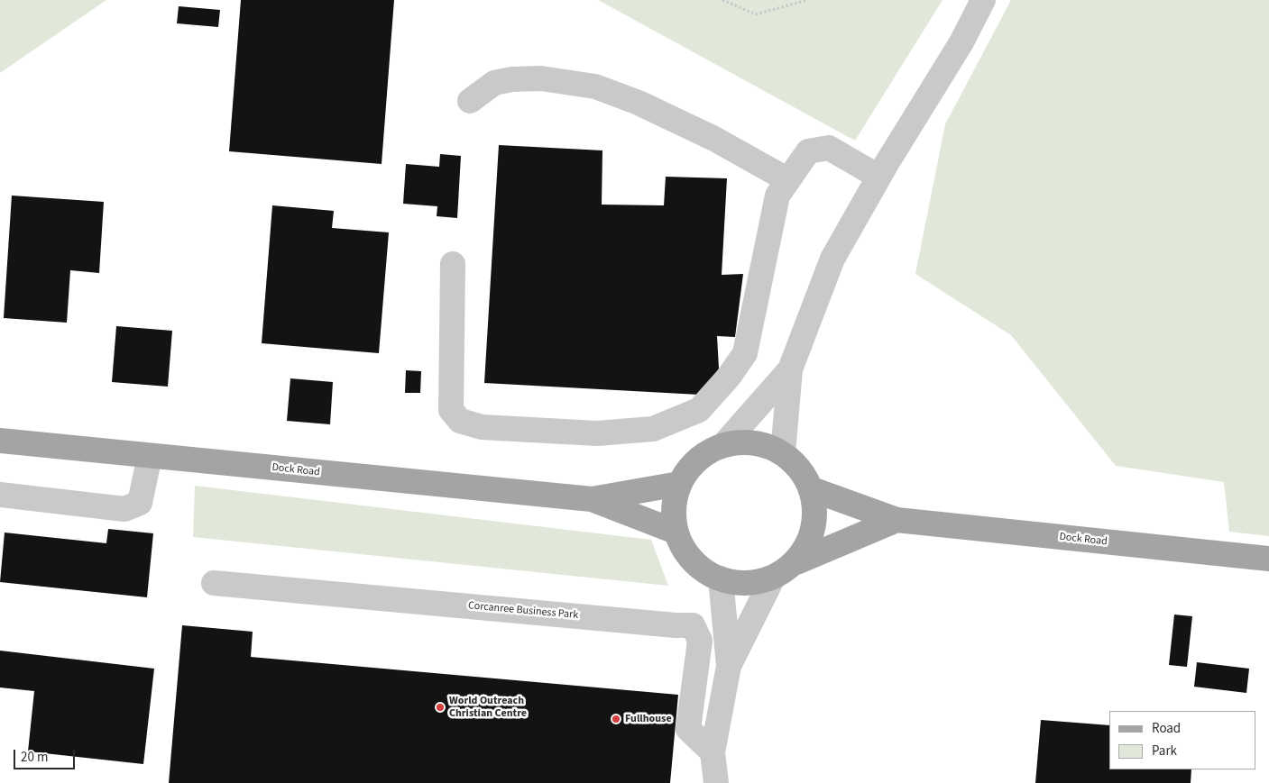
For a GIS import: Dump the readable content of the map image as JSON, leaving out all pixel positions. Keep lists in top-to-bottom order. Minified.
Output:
{"streets":{"main road":["Dock Road"],"street":["Corcanree Business Park"]},"places":["World Outreach Christian Centre","Fullhouse"],"legend":["Road","Park"],"scale_bar":"20 m"}
